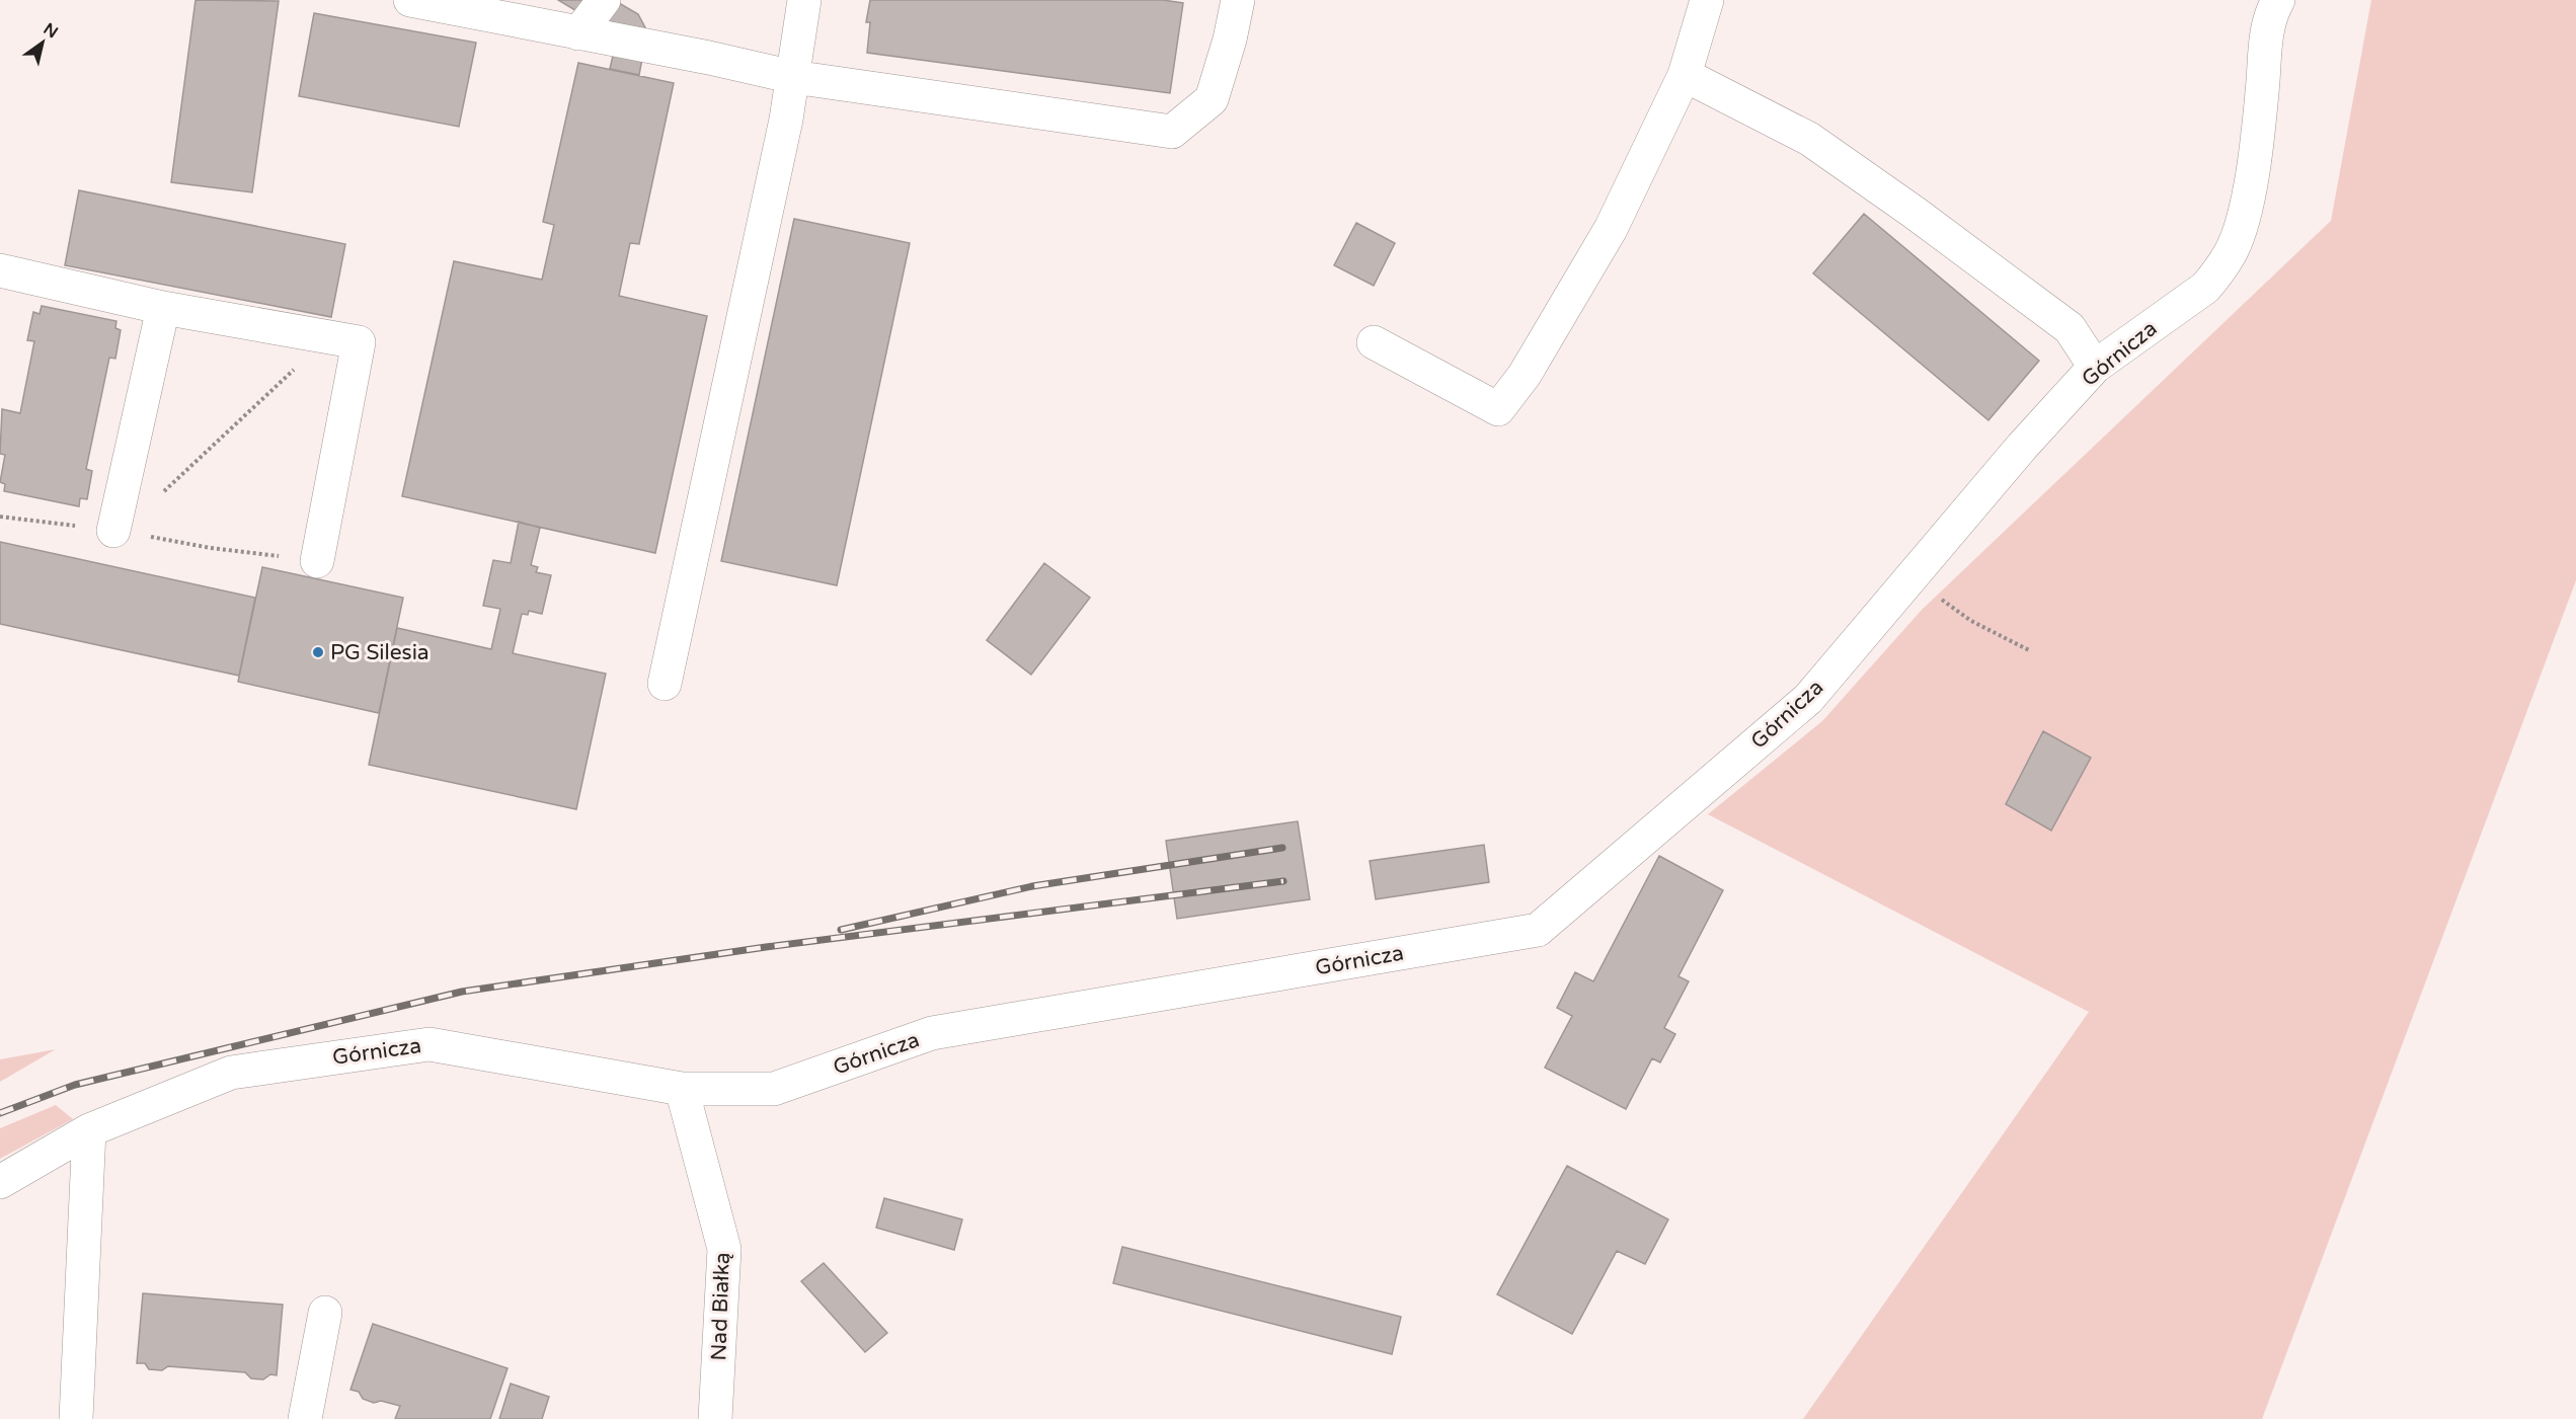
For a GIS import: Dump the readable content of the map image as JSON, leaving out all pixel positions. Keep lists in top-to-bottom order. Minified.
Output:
{"streets":{"lane":["Górnicza","Nad Białką"]},"crossings":[["Górnicza","Nad Białką"]],"places":["PG Silesia"],"north":"top right"}
